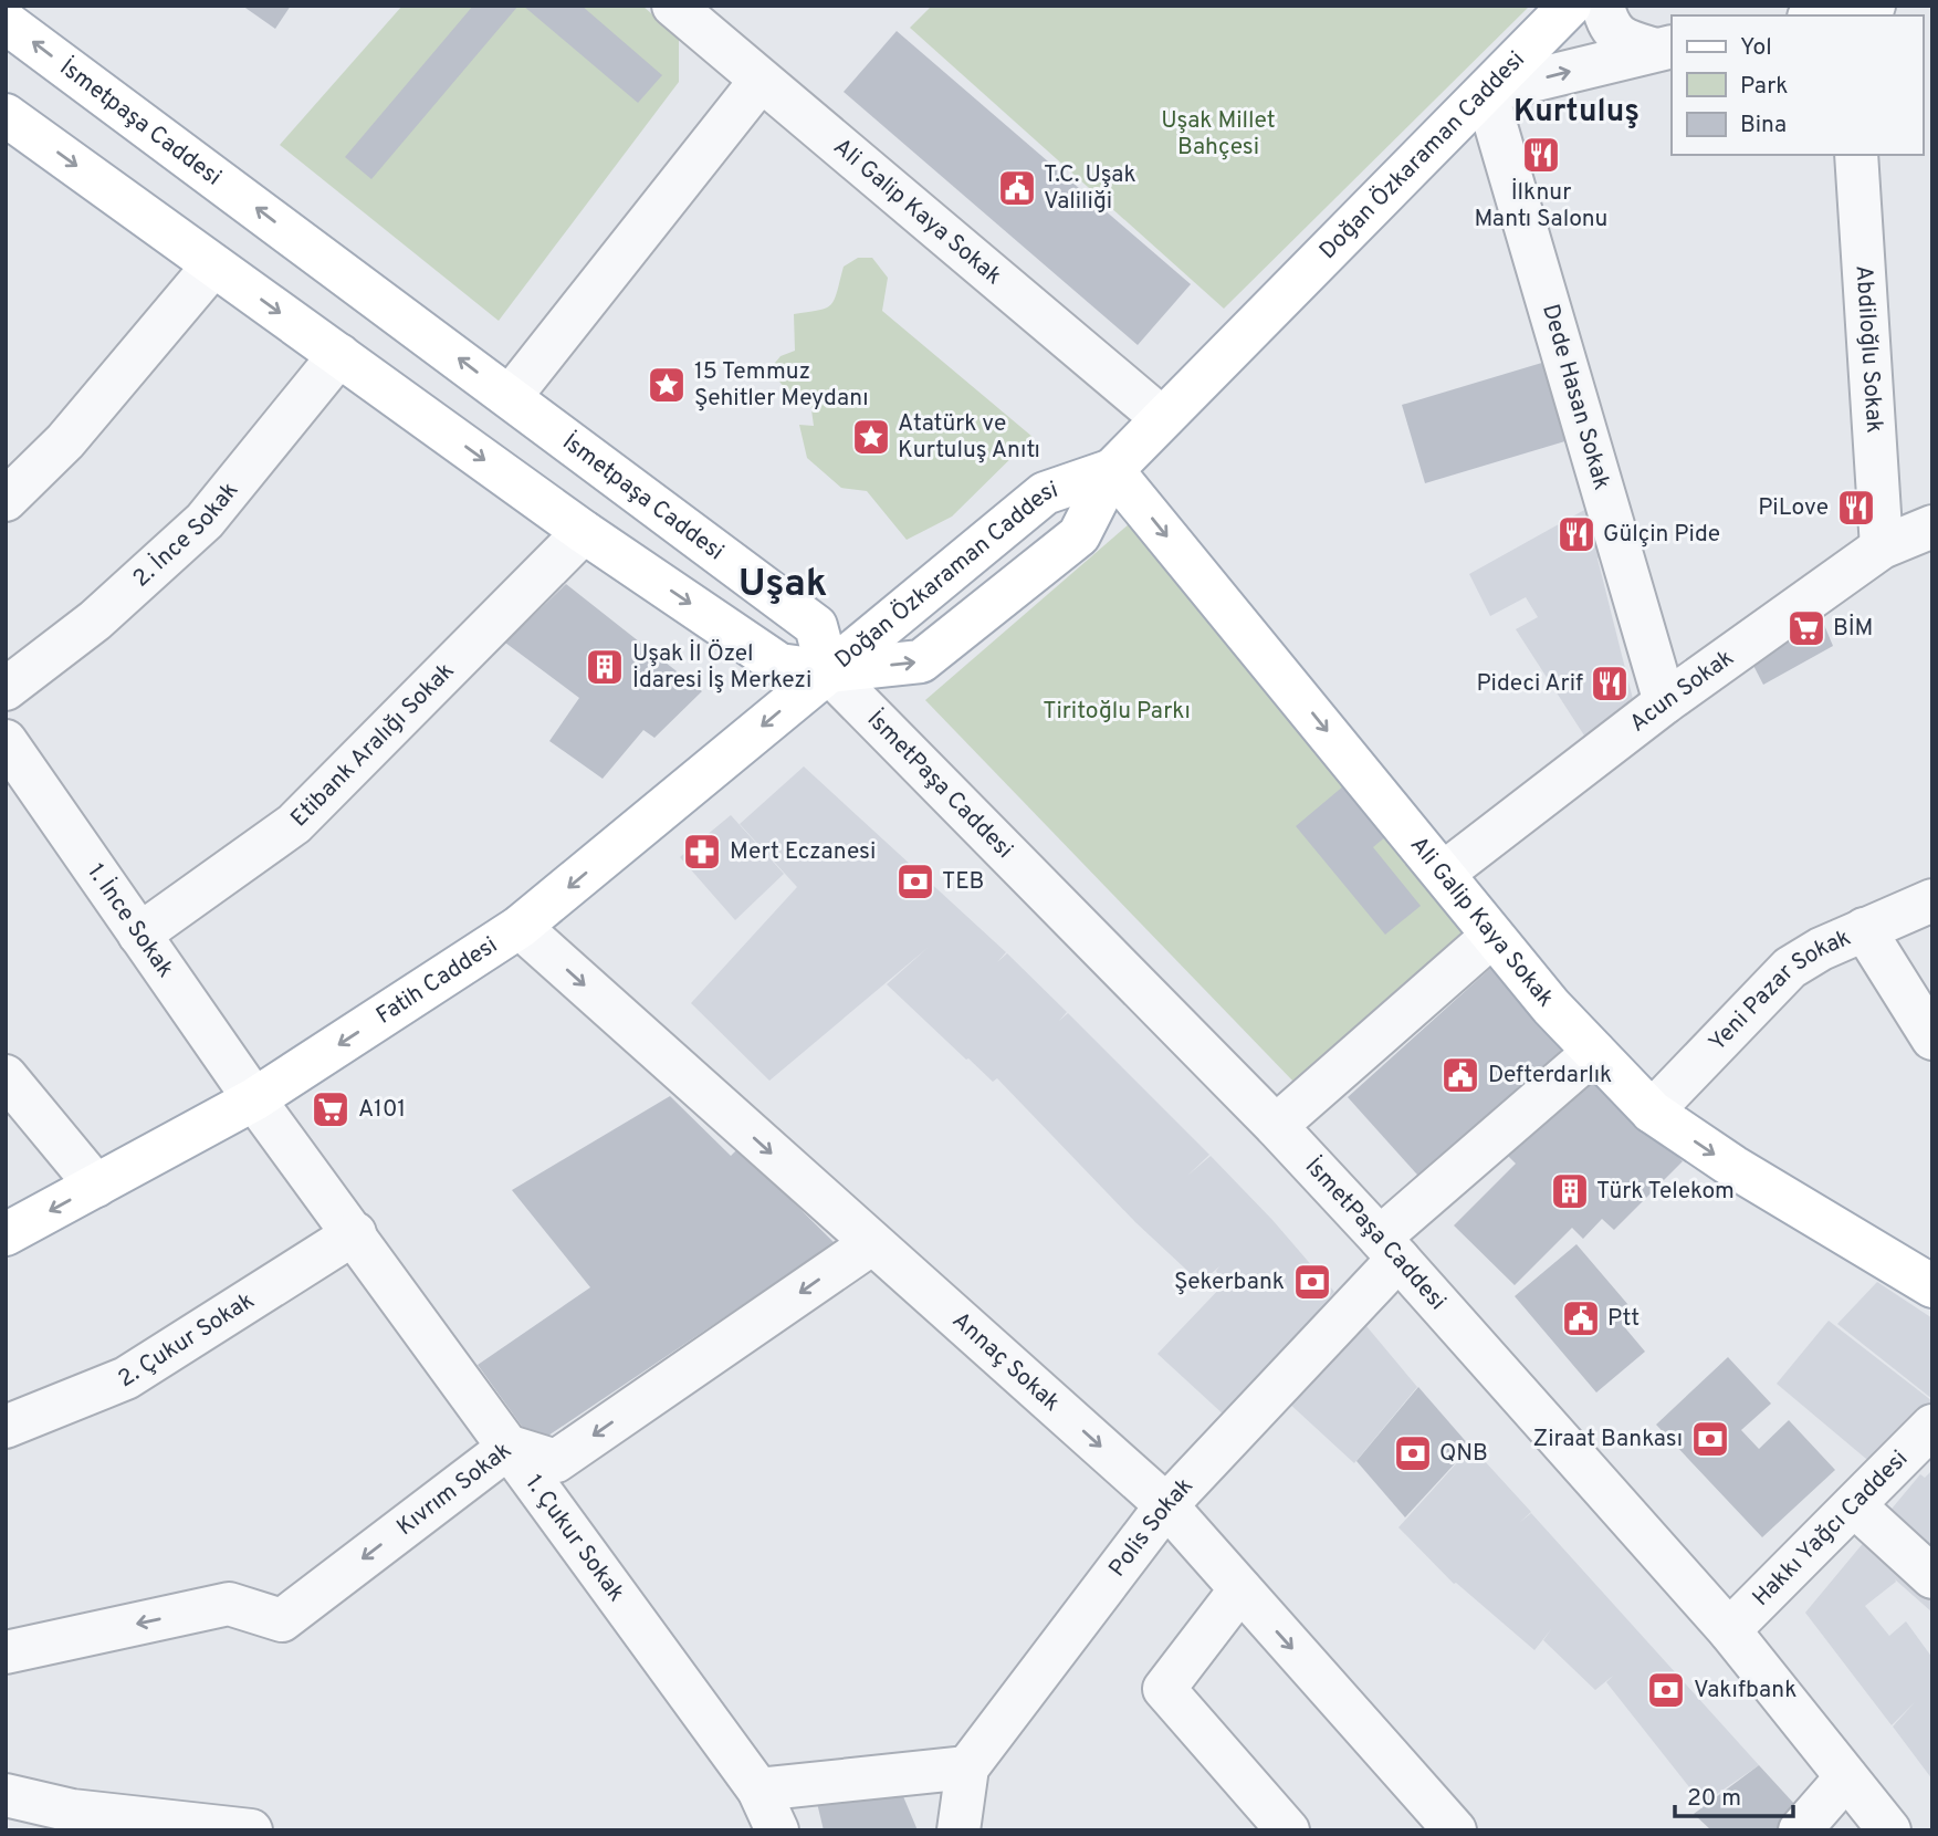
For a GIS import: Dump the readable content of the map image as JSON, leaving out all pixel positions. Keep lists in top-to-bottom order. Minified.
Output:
{"streets":{"main road":["İsmetpaşa Caddesi","Doğan Özkaraman Caddesi","Ali Galip Kaya Sokak","Fatih Caddesi"],"street":["Abdiloğlu Sokak","Dede Hasan Sokak","2. İnce Sokak","Acun Sokak","Etibank Aralığı Sokak","İsmetPaşa Caddesi","1. İnce Sokak","Yeni Pazar Sokak","2. Çukur Sokak","Annaç Sokak","Kıvrım Sokak","Polis Sokak","Hakkı Yağcı Caddesi","1. Çukur Sokak"]},"crossings":[["İsmetpaşa Caddesi","Doğan Özkaraman Caddesi"],["İsmetpaşa Caddesi","İsmetPaşa Caddesi"],["İsmetpaşa Caddesi","Fatih Caddesi"],["Doğan Özkaraman Caddesi","Ali Galip Kaya Sokak"],["Doğan Özkaraman Caddesi","Dede Hasan Sokak"],["Doğan Özkaraman Caddesi","İsmetPaşa Caddesi"],["Doğan Özkaraman Caddesi","Fatih Caddesi"],["Ali Galip Kaya Sokak","Acun Sokak"],["Ali Galip Kaya Sokak","Yeni Pazar Sokak"],["Ali Galip Kaya Sokak","Polis Sokak"],["Abdiloğlu Sokak","Acun Sokak"],["Dede Hasan Sokak","Acun Sokak"],["Etibank Aralığı Sokak","1. İnce Sokak"],["İsmetPaşa Caddesi","Fatih Caddesi"],["İsmetPaşa Caddesi","Polis Sokak"],["İsmetPaşa Caddesi","Hakkı Yağcı Caddesi"],["1. İnce Sokak","Fatih Caddesi"],["1. İnce Sokak","1. Çukur Sokak"],["Fatih Caddesi","Annaç Sokak"],["Fatih Caddesi","1. Çukur Sokak"],["2. Çukur Sokak","1. Çukur Sokak"],["Annaç Sokak","Kıvrım Sokak"],["Annaç Sokak","Polis Sokak"],["Kıvrım Sokak","1. Çukur Sokak"]],"one_way":["Ali Galip Kaya Sokak","Fatih Caddesi","Annaç Sokak","Kıvrım Sokak"],"districts":["Kurtuluş","Uşak"],"parks":["Uşak Millet Bahçesi","Tiritoğlu Parkı"],"places":{"restaurant":["İlknur Mantı Salonu","PiLove","Gülçin Pide","Pideci Arif"],"public building":["T.C. Uşak Valiliği","Defterdarlık","Ptt"],"place":["15 Temmuz Şehitler Meydanı","Atatürk ve Kurtuluş Anıtı"],"supermarket":["BİM","A101"],"building":["Uşak İl Özel İdaresi İş Merkezi","Türk Telekom"],"pharmacy":["Mert Eczanesi"],"bank":["TEB","Şekerbank","Ziraat Bankası","QNB","Vakıfbank"]},"legend":["Yol","Park","Bina"],"scale_bar":"20 m"}
